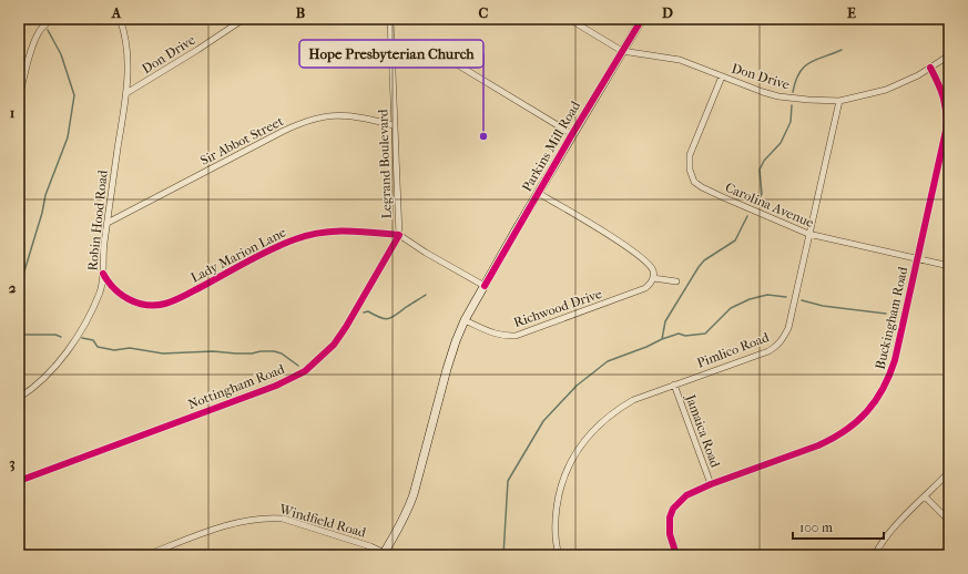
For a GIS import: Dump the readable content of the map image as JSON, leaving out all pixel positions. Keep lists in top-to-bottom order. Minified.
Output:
{"streets":{"street":["Don Drive","Sir Abbot Street","Parkins Mill Road","Legrand Boulevard","Carolina Avenue","Robin Hood Road","Lady Marion Lane","Richwood Drive","Buckingham Road","Pimlico Road","Nottingham Road","Jamaica Road","Windfield Road"]},"crossings":[["Don Drive","Parkins Mill Road"],["Don Drive","Carolina Avenue"],["Don Drive","Robin Hood Road"],["Don Drive","Buckingham Road"],["Don Drive","Pimlico Road"],["Sir Abbot Street","Legrand Boulevard"],["Sir Abbot Street","Robin Hood Road"],["Parkins Mill Road","Legrand Boulevard"],["Parkins Mill Road","Richwood Drive"],["Parkins Mill Road","Windfield Road"],["Legrand Boulevard","Lady Marion Lane"],["Legrand Boulevard","Nottingham Road"],["Carolina Avenue","Buckingham Road"],["Carolina Avenue","Pimlico Road"],["Robin Hood Road","Lady Marion Lane"],["Lady Marion Lane","Nottingham Road"],["Buckingham Road","Jamaica Road"],["Pimlico Road","Jamaica Road"]],"places":["Hope Presbyterian Church"],"scale_bar":"100 m","grid":{"columns":["A","B","C","D","E"],"rows":["1","2","3"]}}
